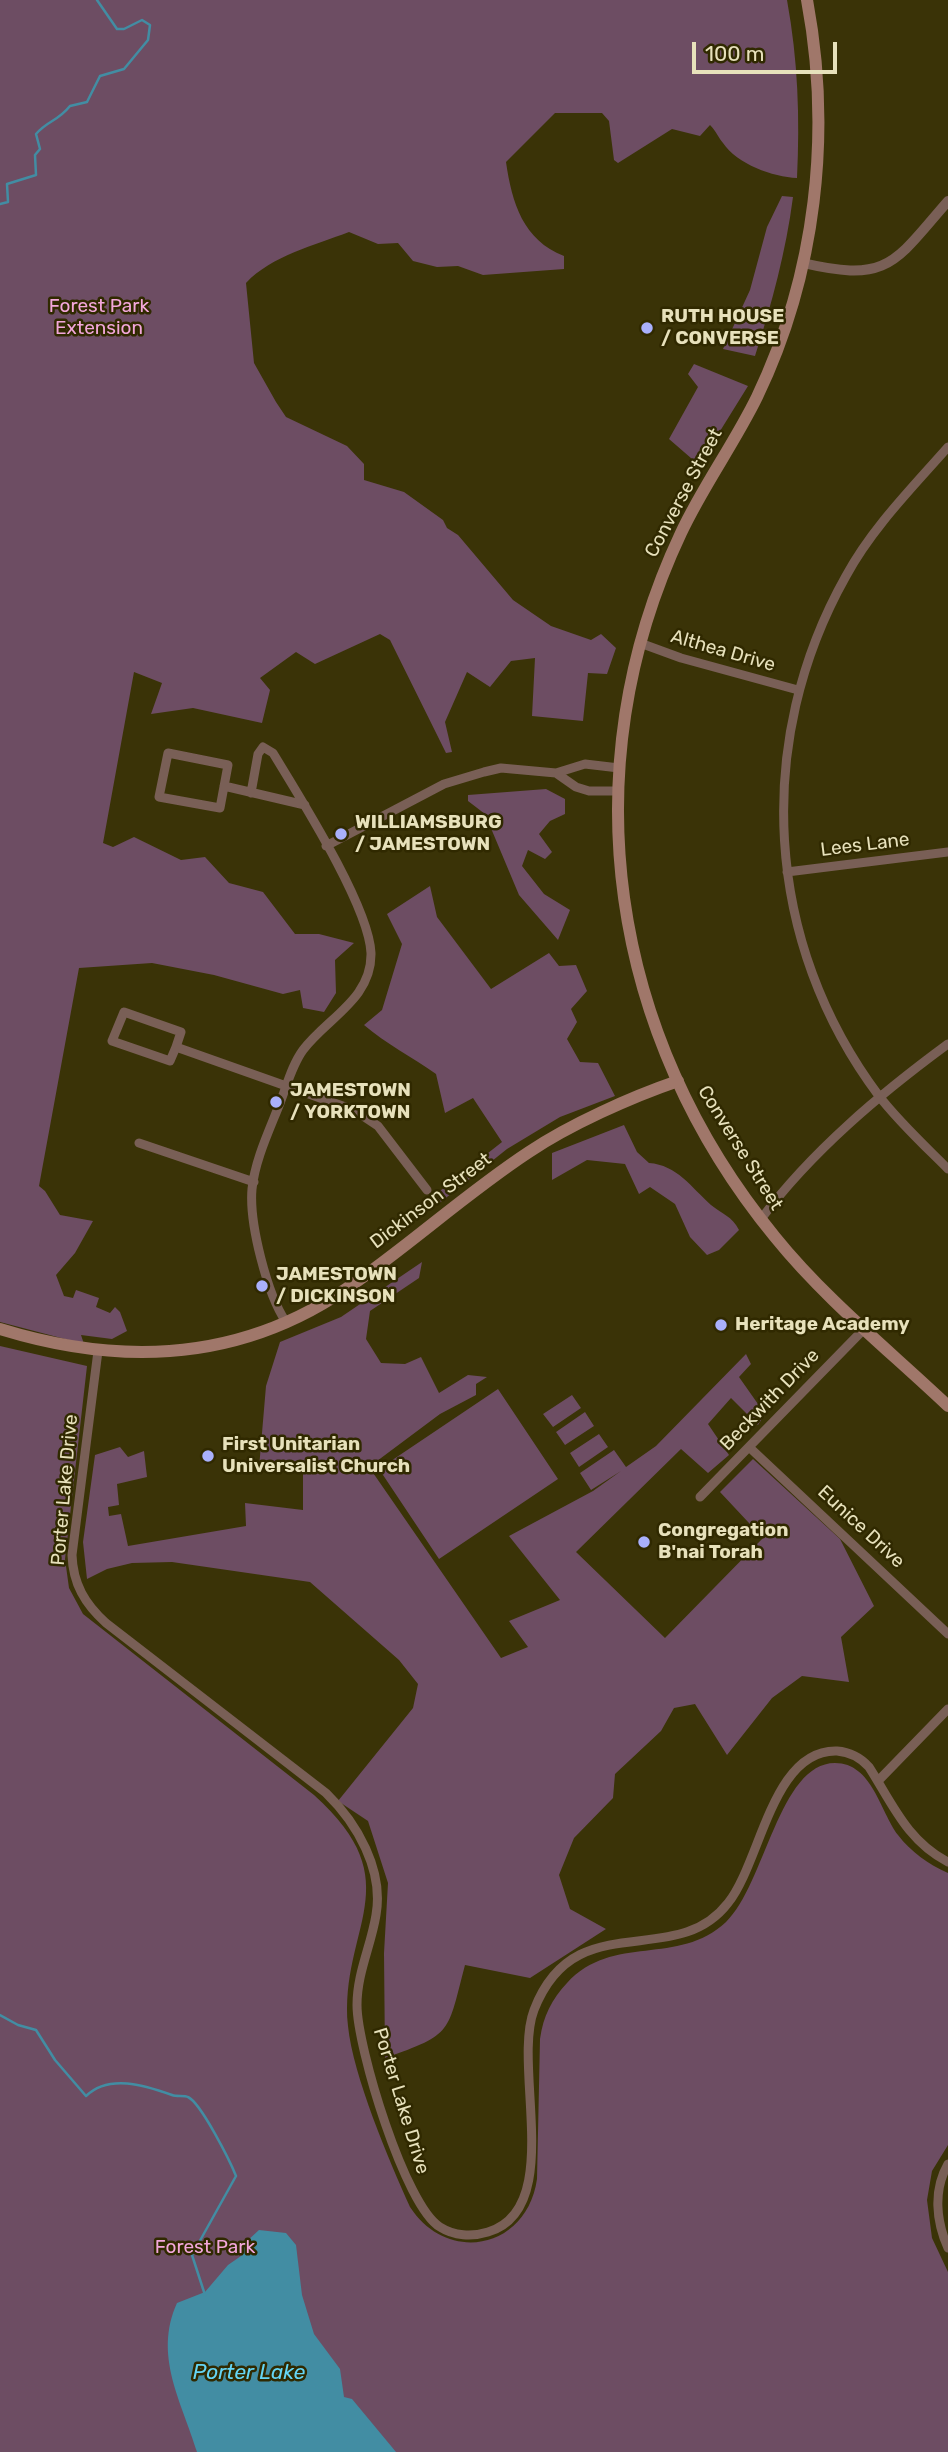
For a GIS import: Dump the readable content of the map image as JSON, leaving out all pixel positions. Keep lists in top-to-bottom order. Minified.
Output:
{"streets":{"main road":["Converse Street","Dickinson Street"],"street":["Althea Drive","Lees Lane","Beckwith Drive","Porter Lake Drive","Eunice Drive"]},"crossings":[["Converse Street","Althea Drive"],["Converse Street","Dickinson Street"],["Converse Street","Beckwith Drive"],["Dickinson Street","Porter Lake Drive"],["Beckwith Drive","Eunice Drive"]],"water":["Porter Lake"],"parks":["Forest Park Extension","Forest Park"],"places":["RUTH HOUSE / CONVERSE","WILLIAMSBURG / JAMESTOWN","JAMESTOWN / YORKTOWN","JAMESTOWN / DICKINSON","Heritage Academy","First Unitarian Universalist Church","Congregation B'nai Torah"],"scale_bar":"100 m"}
